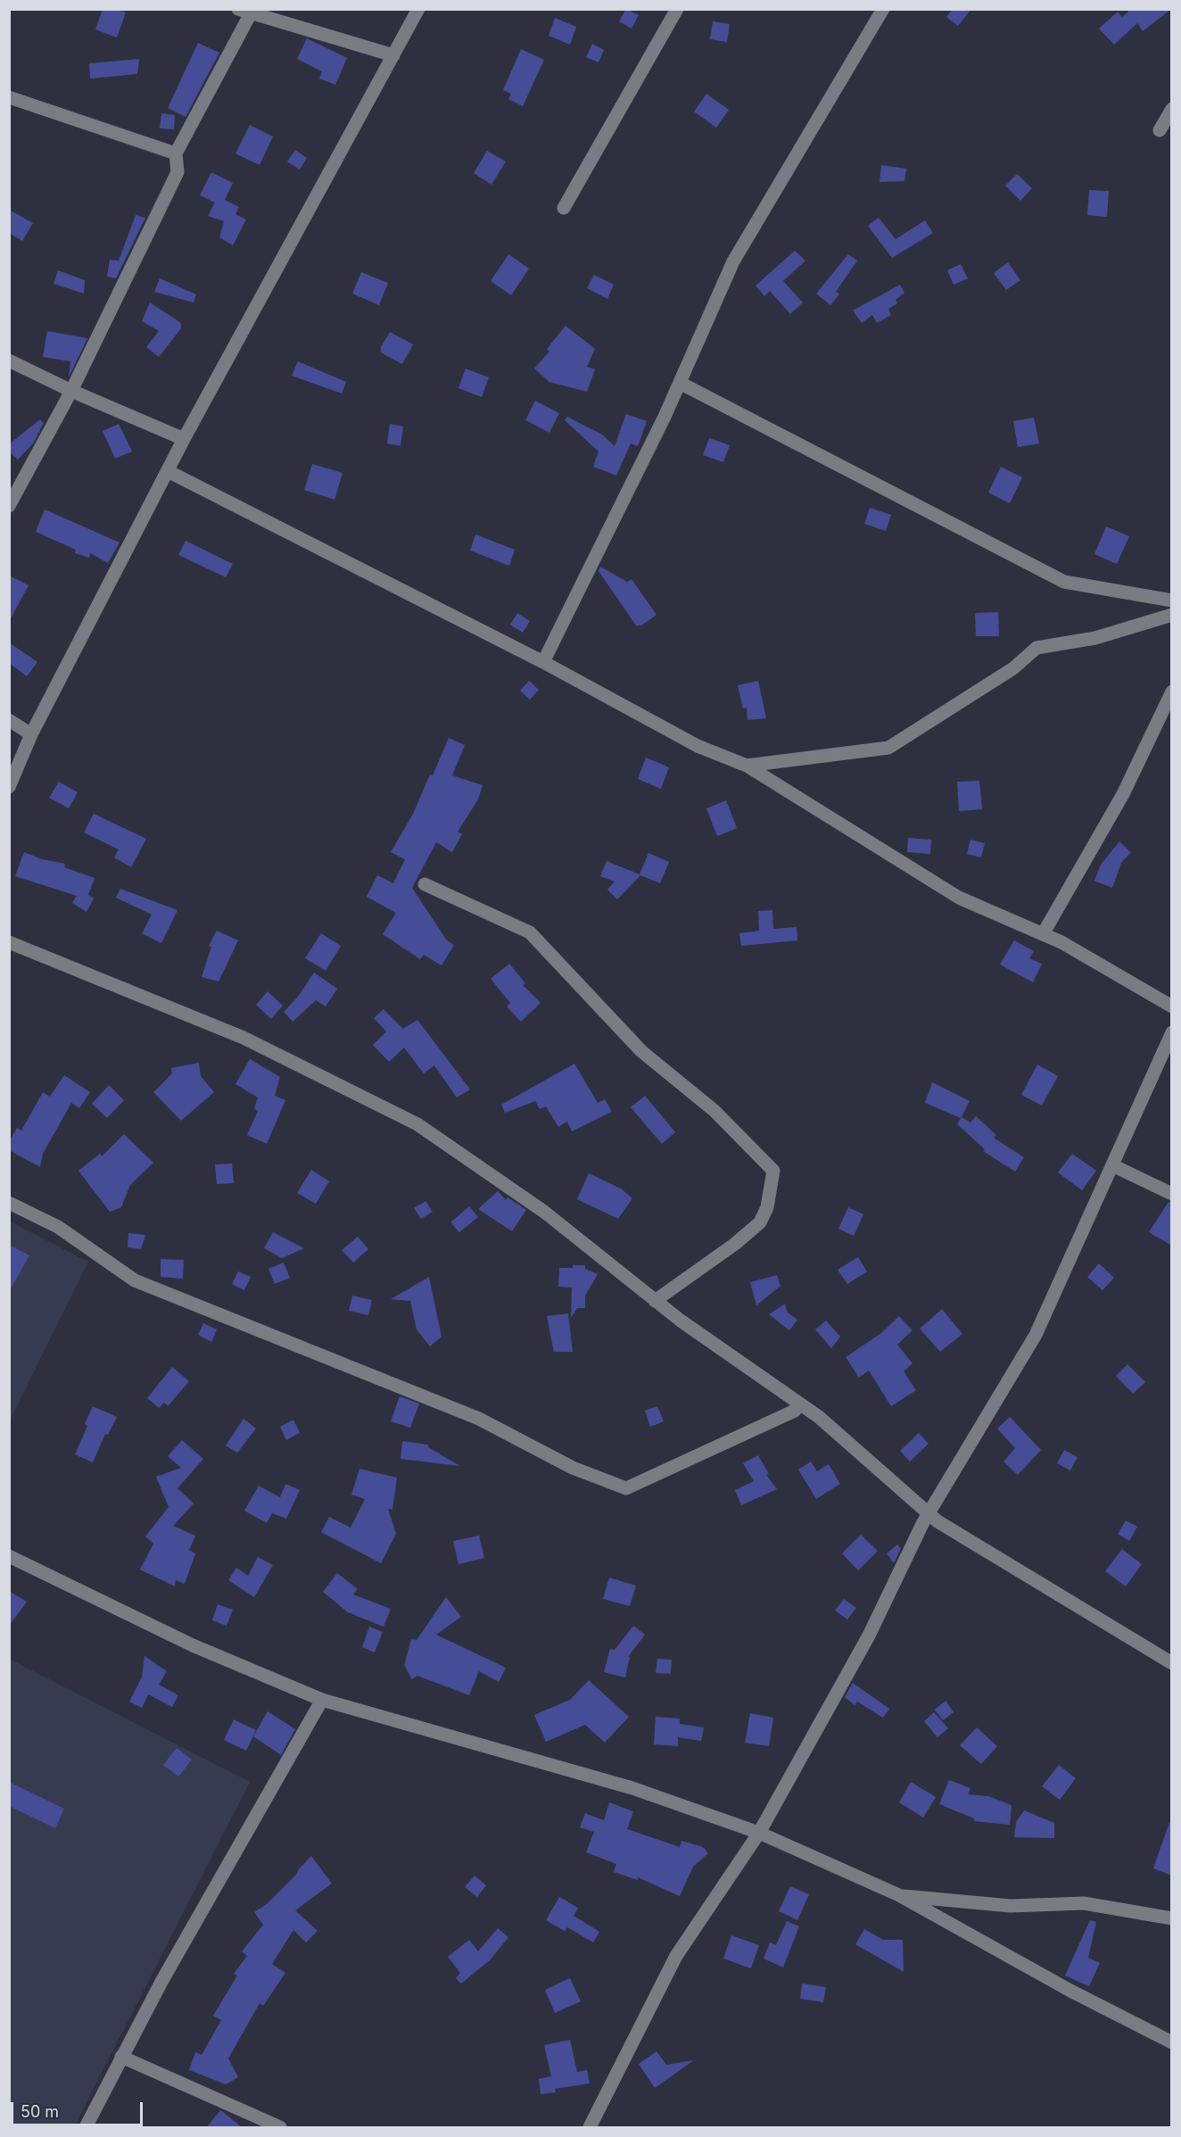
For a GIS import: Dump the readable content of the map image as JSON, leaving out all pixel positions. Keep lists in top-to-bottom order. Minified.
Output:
{"scale_bar":"50 m"}
